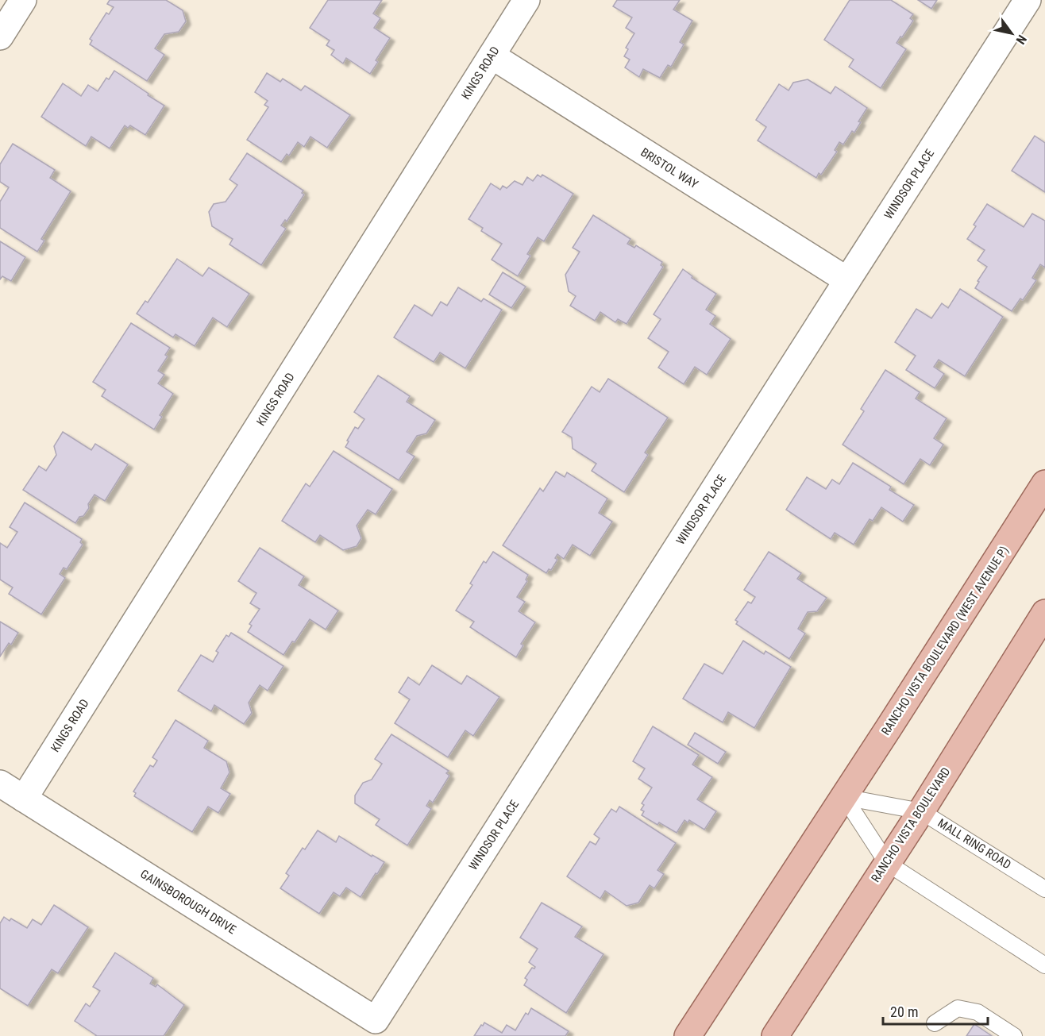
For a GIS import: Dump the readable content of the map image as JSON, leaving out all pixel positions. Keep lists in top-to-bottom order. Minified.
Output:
{"streets":{"main road":["RANCHO VISTA BOULEVARD (WEST AVENUE P)","RANCHO VISTA BOULEVARD"],"street":["KINGS ROAD","BRISTOL WAY","WINDSOR PLACE","GAINSBOROUGH DRIVE"],"lane":["MALL RING ROAD"]},"crossings":[["KINGS ROAD","BRISTOL WAY"],["KINGS ROAD","GAINSBOROUGH DRIVE"],["BRISTOL WAY","WINDSOR PLACE"],["WINDSOR PLACE","GAINSBOROUGH DRIVE"],["RANCHO VISTA BOULEVARD (WEST AVENUE P)","MALL RING ROAD"],["RANCHO VISTA BOULEVARD","MALL RING ROAD"]],"scale_bar":"20 m","north":"bottom right"}
